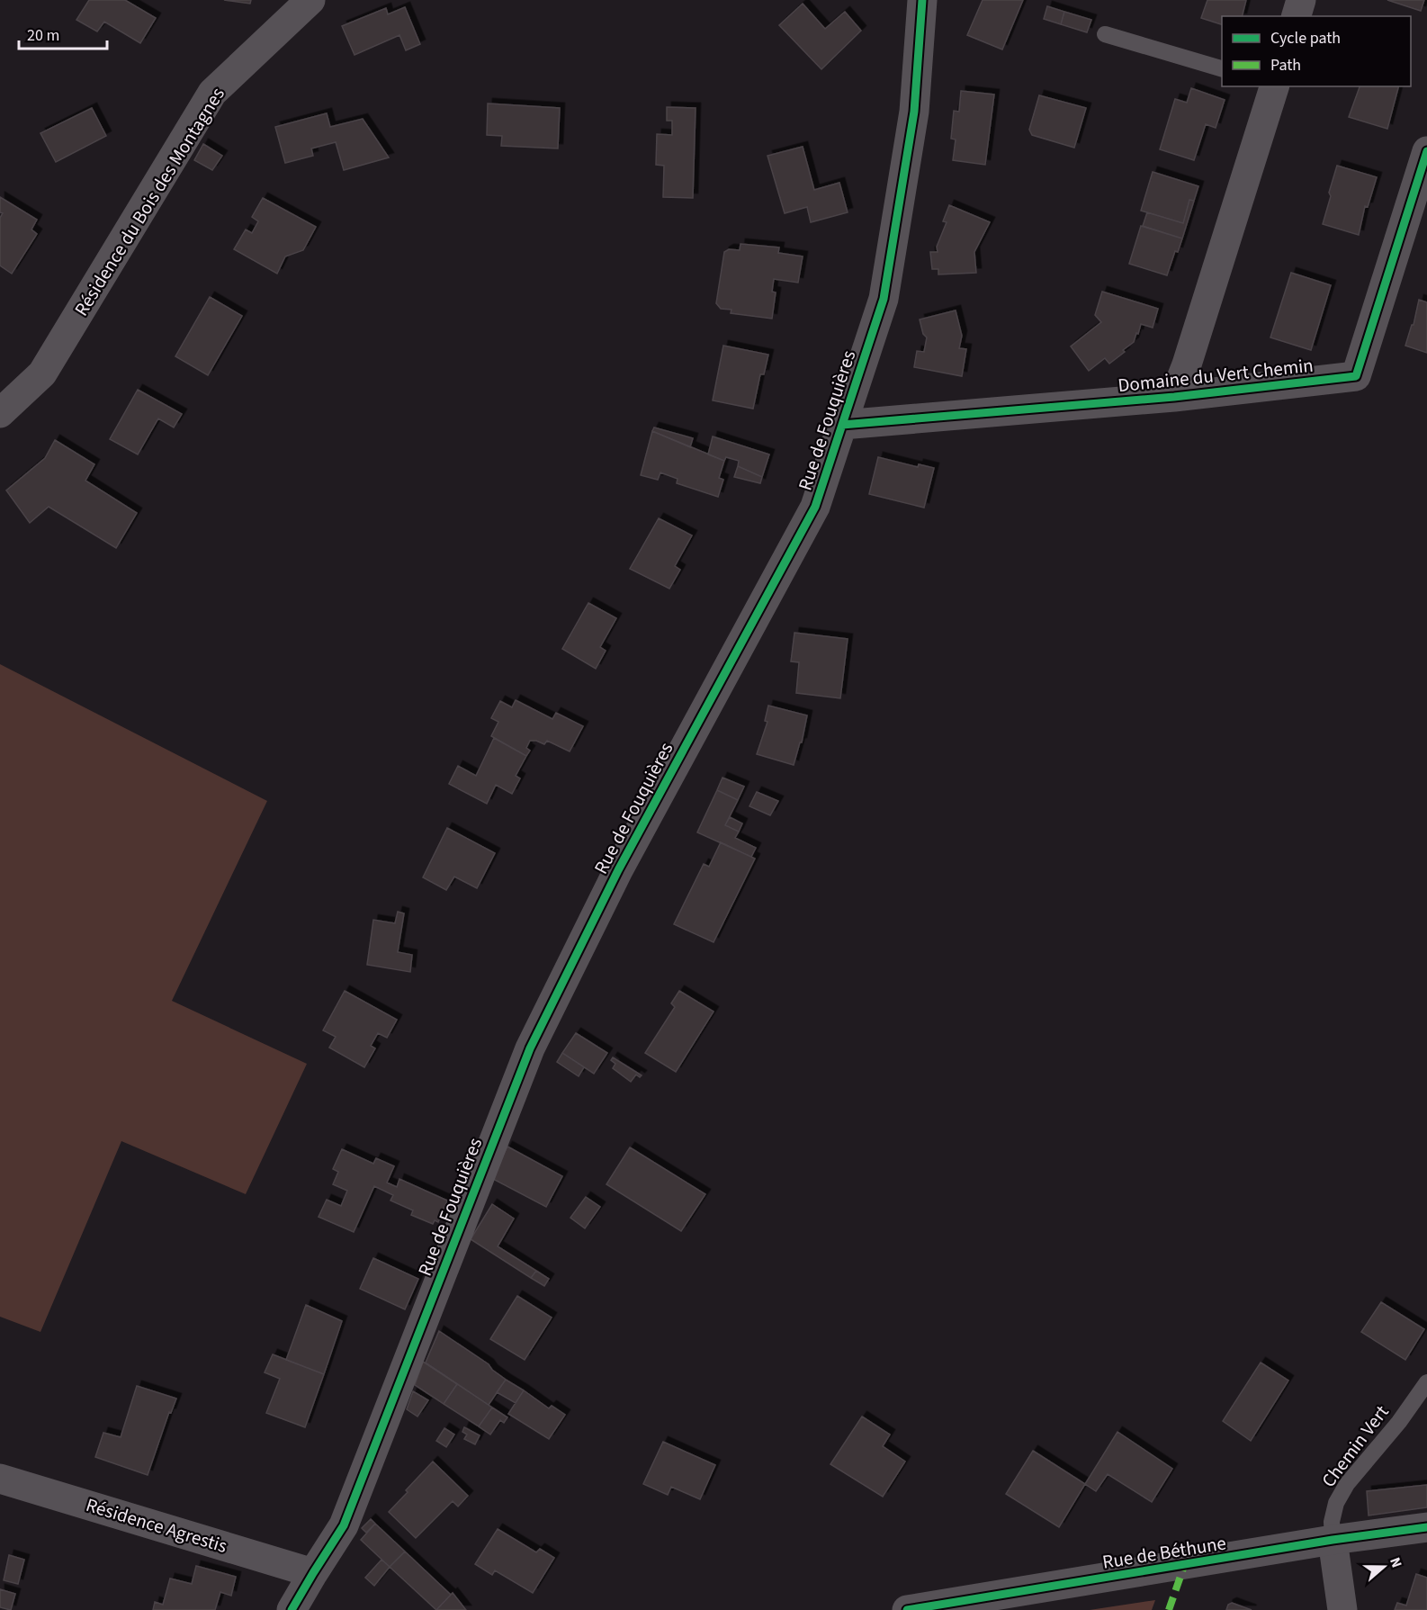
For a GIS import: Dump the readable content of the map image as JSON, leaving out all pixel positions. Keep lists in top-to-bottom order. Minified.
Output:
{"streets":{"street":["Résidence du Bois des Montagnes","Domaine du Vert Chemin","Rue de Fouquières","Résidence Agrestis","Rue de Béthune"],"lane":["Chemin Vert"]},"crossings":[["Domaine du Vert Chemin","Rue de Fouquières"],["Rue de Fouquières","Résidence Agrestis"],["Chemin Vert","Rue de Béthune"]],"legend":["Cycle path","Path"],"scale_bar":"20 m","north":"right"}
